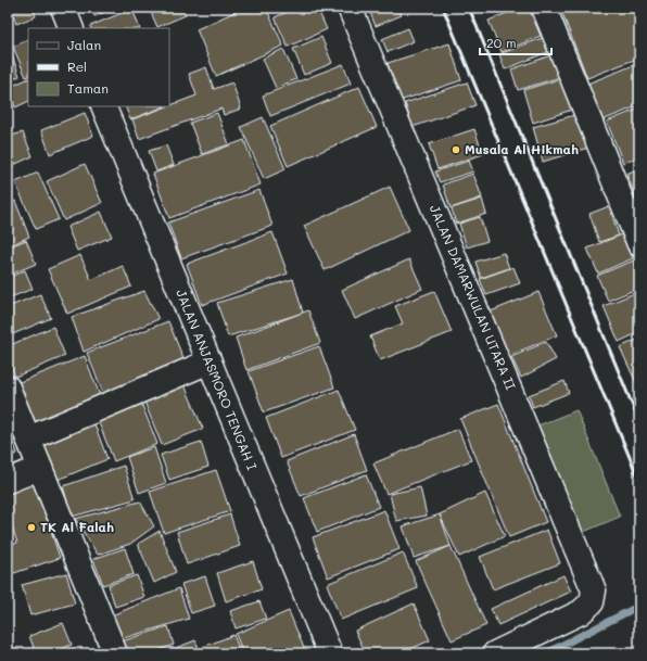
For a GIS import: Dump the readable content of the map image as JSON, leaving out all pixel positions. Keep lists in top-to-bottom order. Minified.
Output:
{"streets":{"street":["JALAN DAMARWULAN UTARA II","JALAN ANJASMORO TENGAH I"]},"places":["Musala Al Hikmah","TK Al Falah"],"legend":["Jalan","Rel","Taman"],"scale_bar":"20 m"}
